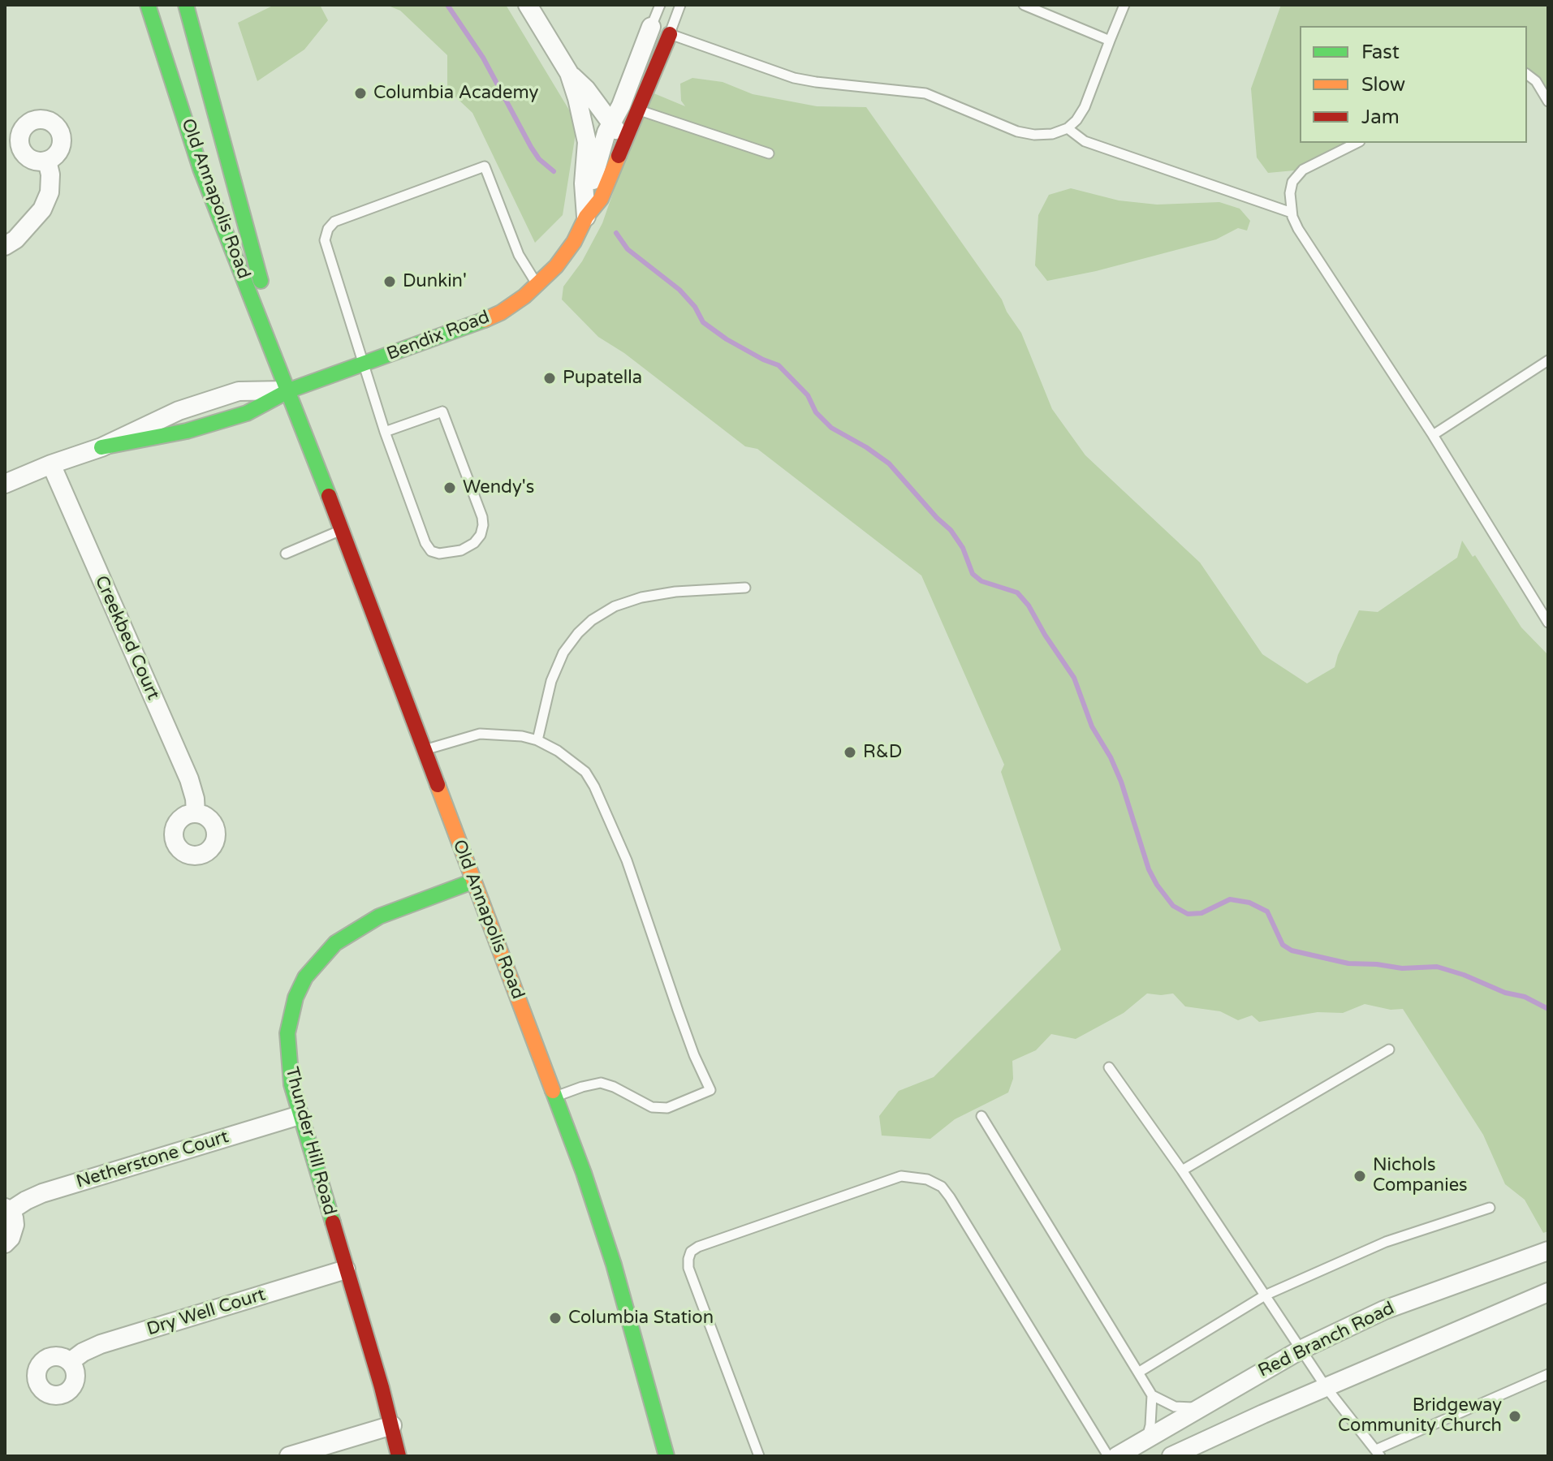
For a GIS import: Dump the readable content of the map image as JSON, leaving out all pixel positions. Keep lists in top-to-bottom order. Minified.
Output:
{"streets":{"main road":["Old Annapolis Road","Bendix Road","Thunder Hill Road"],"street":["Creekbed Court","Netherstone Court","Dry Well Court","Red Branch Road"]},"crossings":[["Old Annapolis Road","Bendix Road"],["Old Annapolis Road","Thunder Hill Road"],["Thunder Hill Road","Netherstone Court"],["Thunder Hill Road","Dry Well Court"]],"places":["Columbia Academy","Dunkin'","Pupatella","Wendy's","R&D","Nichols Companies","Columbia Station","Bridgeway Community Church"],"legend":["Fast","Slow","Jam"]}
